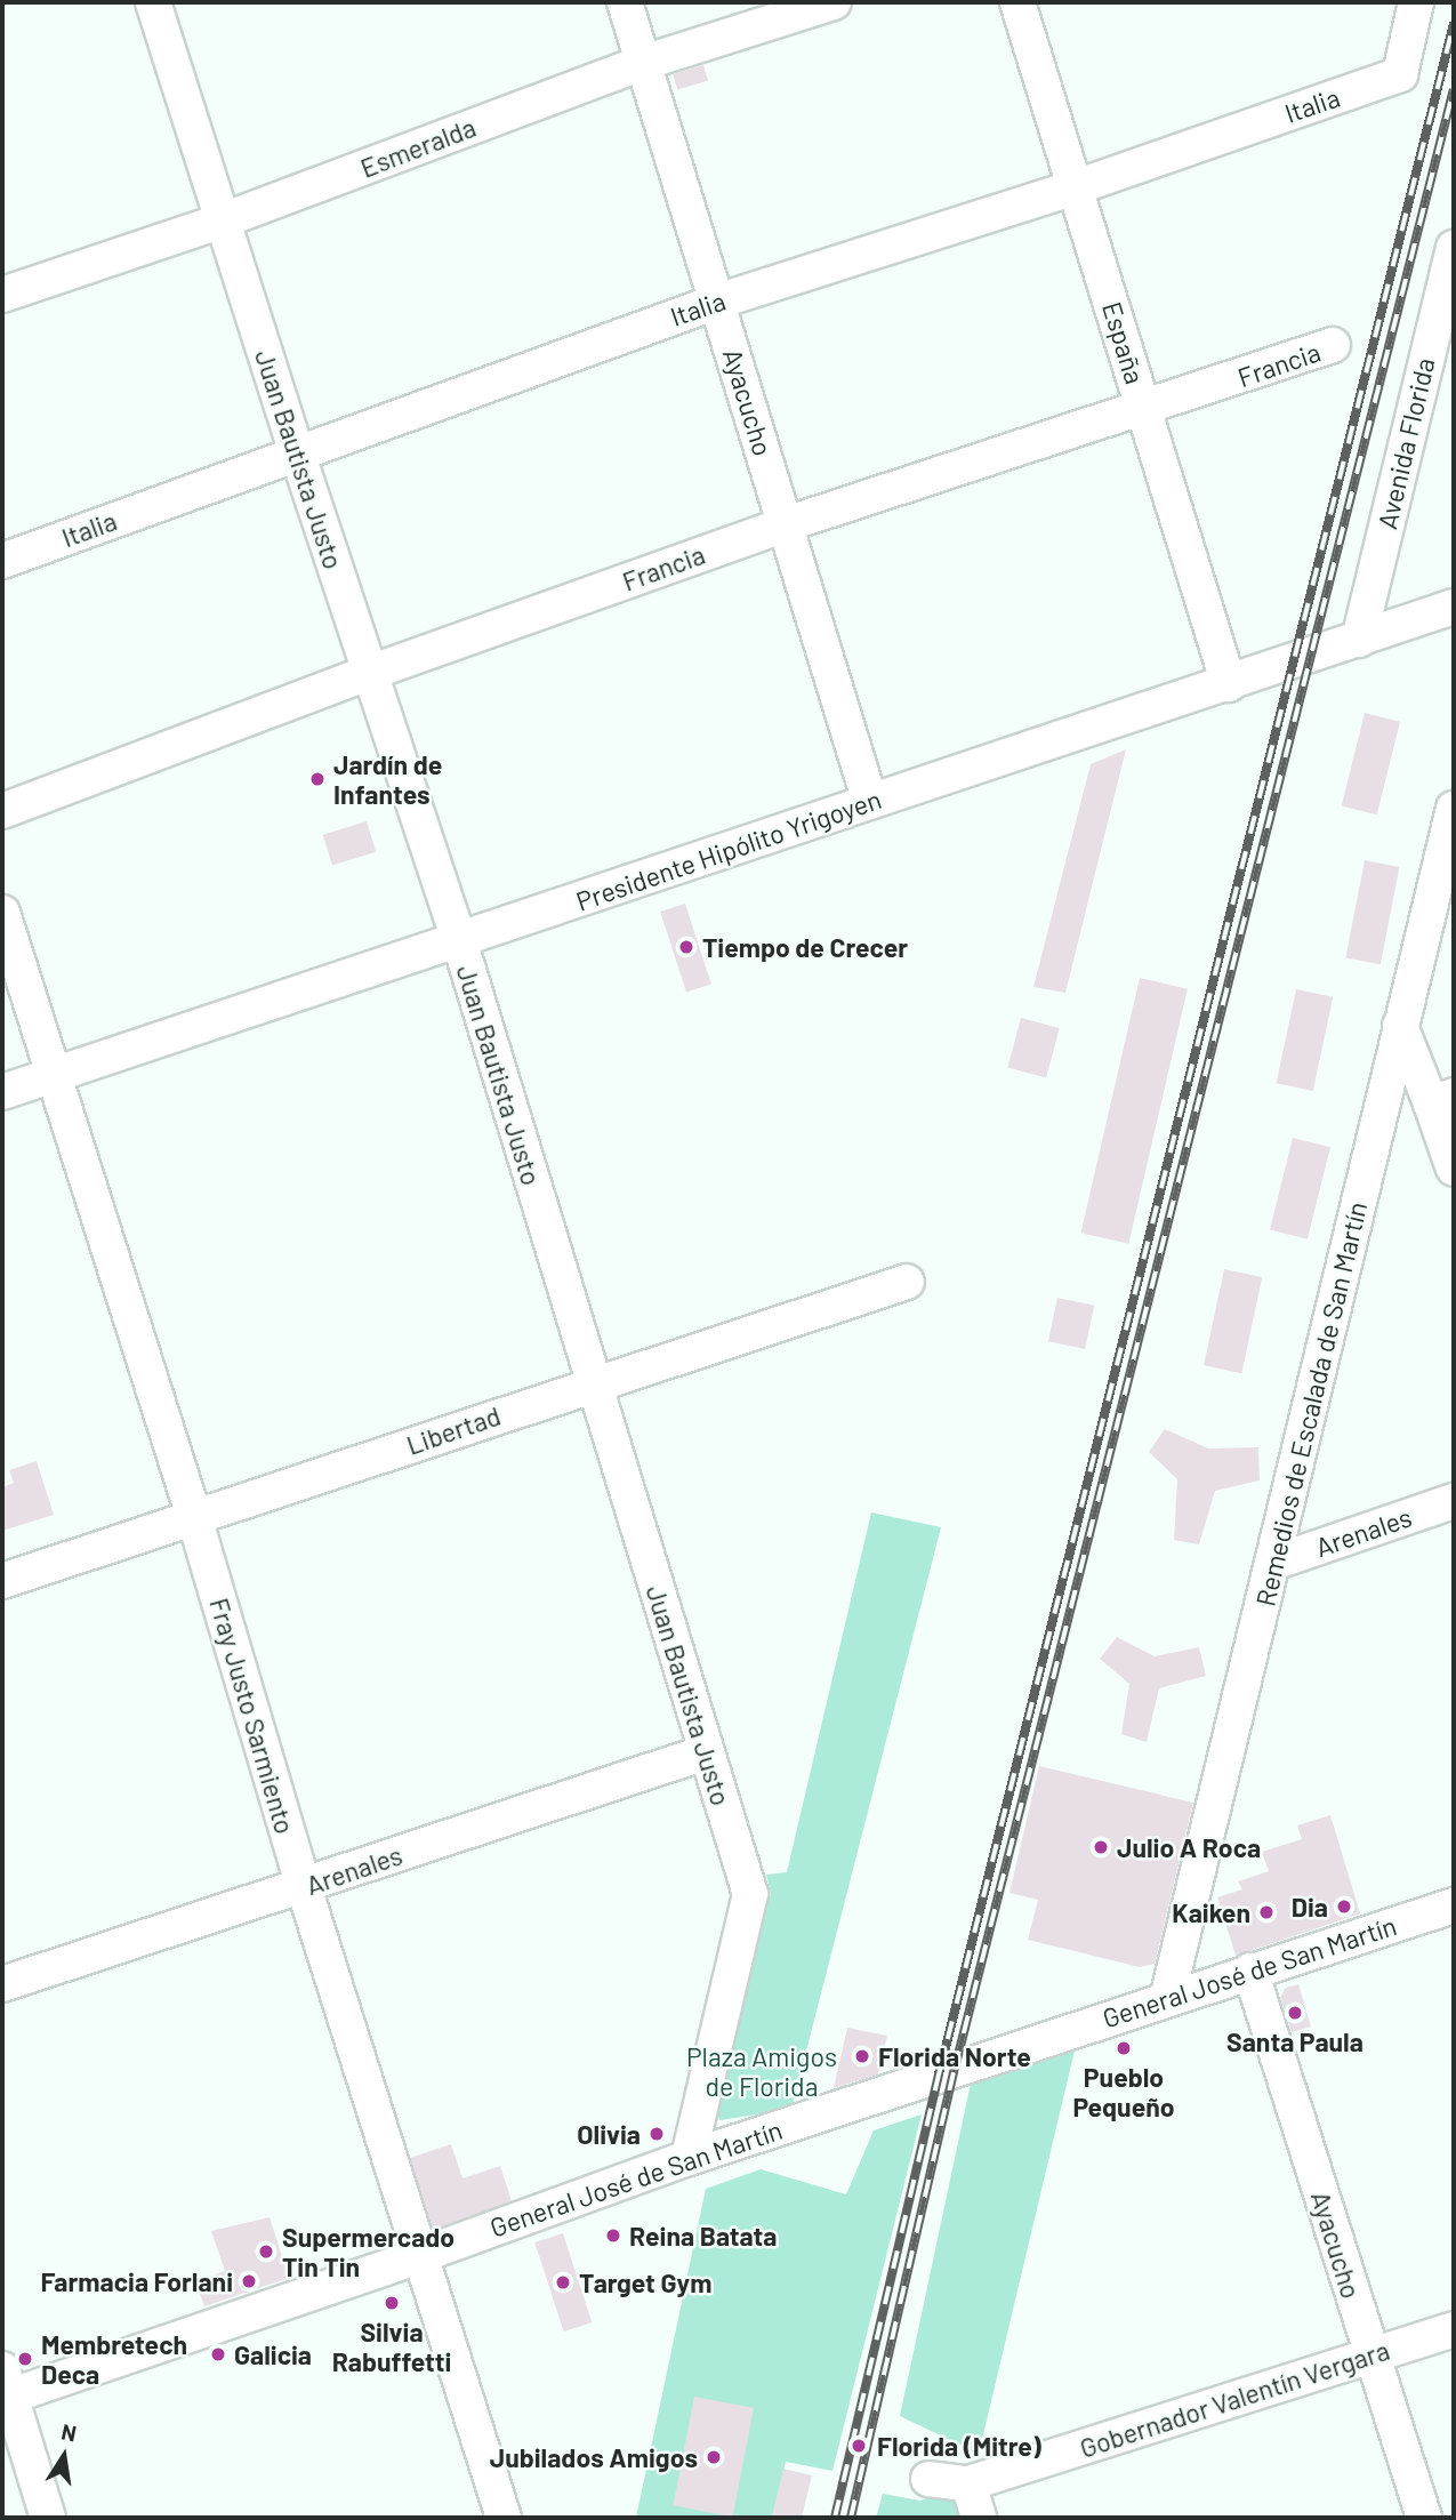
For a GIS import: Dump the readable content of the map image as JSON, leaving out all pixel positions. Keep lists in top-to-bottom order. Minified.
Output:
{"streets":{"street":["Italia","Esmeralda","España","Francia","Ayacucho","Avenida Florida","Juan Bautista Justo","Presidente Hipólito Yrigoyen","Remedios de Escalada de San Martín","Libertad","Arenales","Fray Justo Sarmiento","General José de San Martín","Gobernador Valentín Vergara"]},"crossings":[["Italia","España"],["Italia","Ayacucho"],["Italia","Juan Bautista Justo"],["Esmeralda","Ayacucho"],["Esmeralda","Juan Bautista Justo"],["España","Francia"],["España","Presidente Hipólito Yrigoyen"],["Francia","Ayacucho"],["Francia","Juan Bautista Justo"],["Ayacucho","Presidente Hipólito Yrigoyen"],["Ayacucho","General José de San Martín"],["Ayacucho","Gobernador Valentín Vergara"],["Avenida Florida","Presidente Hipólito Yrigoyen"],["Juan Bautista Justo","Presidente Hipólito Yrigoyen"],["Juan Bautista Justo","Libertad"],["Juan Bautista Justo","Arenales"],["Juan Bautista Justo","General José de San Martín"],["Presidente Hipólito Yrigoyen","Fray Justo Sarmiento"],["Remedios de Escalada de San Martín","Arenales"],["Remedios de Escalada de San Martín","General José de San Martín"],["Libertad","Fray Justo Sarmiento"],["Arenales","Fray Justo Sarmiento"],["Fray Justo Sarmiento","General José de San Martín"]],"parks":["Plaza Amigos de Florida"],"places":["Jardín de Infantes","Tiempo de Crecer","Julio A Roca","Dia","Kaiken","Santa Paula","Pueblo Pequeño","Florida Norte","Olivia","Reina Batata","Supermercado Tin Tin","Farmacia Forlani","Target Gym","Silvia Rabuffetti","Galicia","Membretech Deca","Florida (Mitre)","Jubilados Amigos"],"north":"top"}
